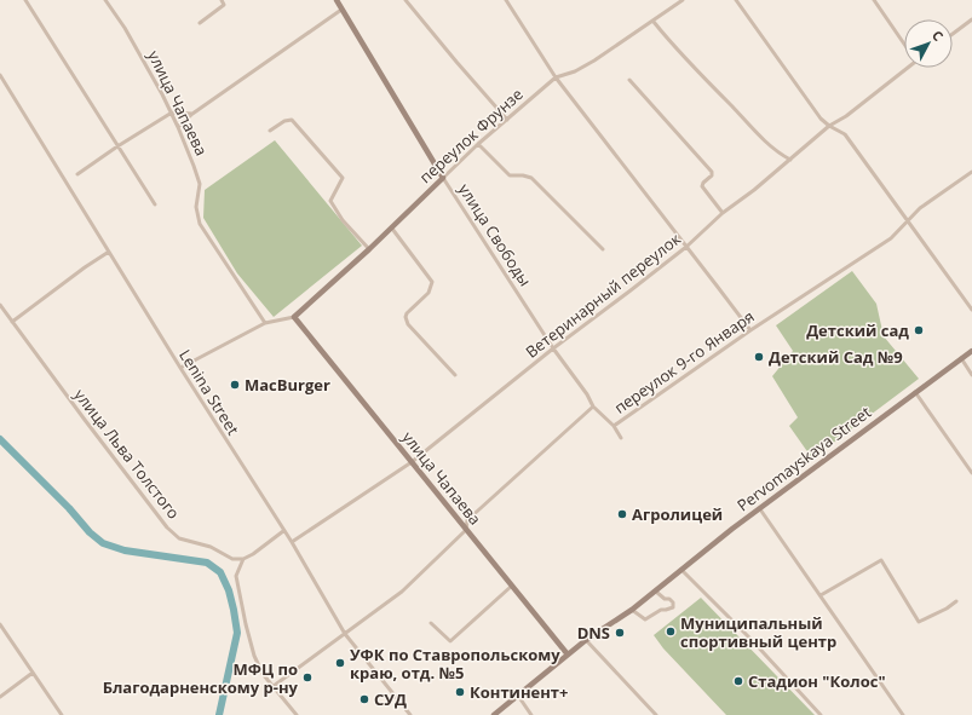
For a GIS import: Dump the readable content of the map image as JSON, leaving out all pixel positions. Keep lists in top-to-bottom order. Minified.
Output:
{"streets":{"main road":["улица Чапаева","переулок Фрунзе","улица Свободы","Pervomayskaya Street"],"street":["Ветеринарный переулок","переулок 9-го Января","Lenina Street","улица Льва Толстого"]},"crossings":[["улица Чапаева","переулок Фрунзе"],["улица Чапаева","Ветеринарный переулок"],["улица Чапаева","переулок 9-го Января"],["улица Чапаева","Pervomayskaya Street"],["переулок Фрунзе","улица Свободы"],["улица Свободы","Ветеринарный переулок"],["улица Свободы","переулок 9-го Января"],["Ветеринарный переулок","Lenina Street"],["переулок 9-го Января","Lenina Street"]],"places":["Детский сад","Детский Сад №9","MacBurger","Агролицей","Муниципальный спортивный центр","DNS","УФК по Ставропольскому краю, отд. №5","МФЦ по Благодарненскому р-ну","Стадион \"Колос\"","Континент+","СУД"],"north":"top right"}
